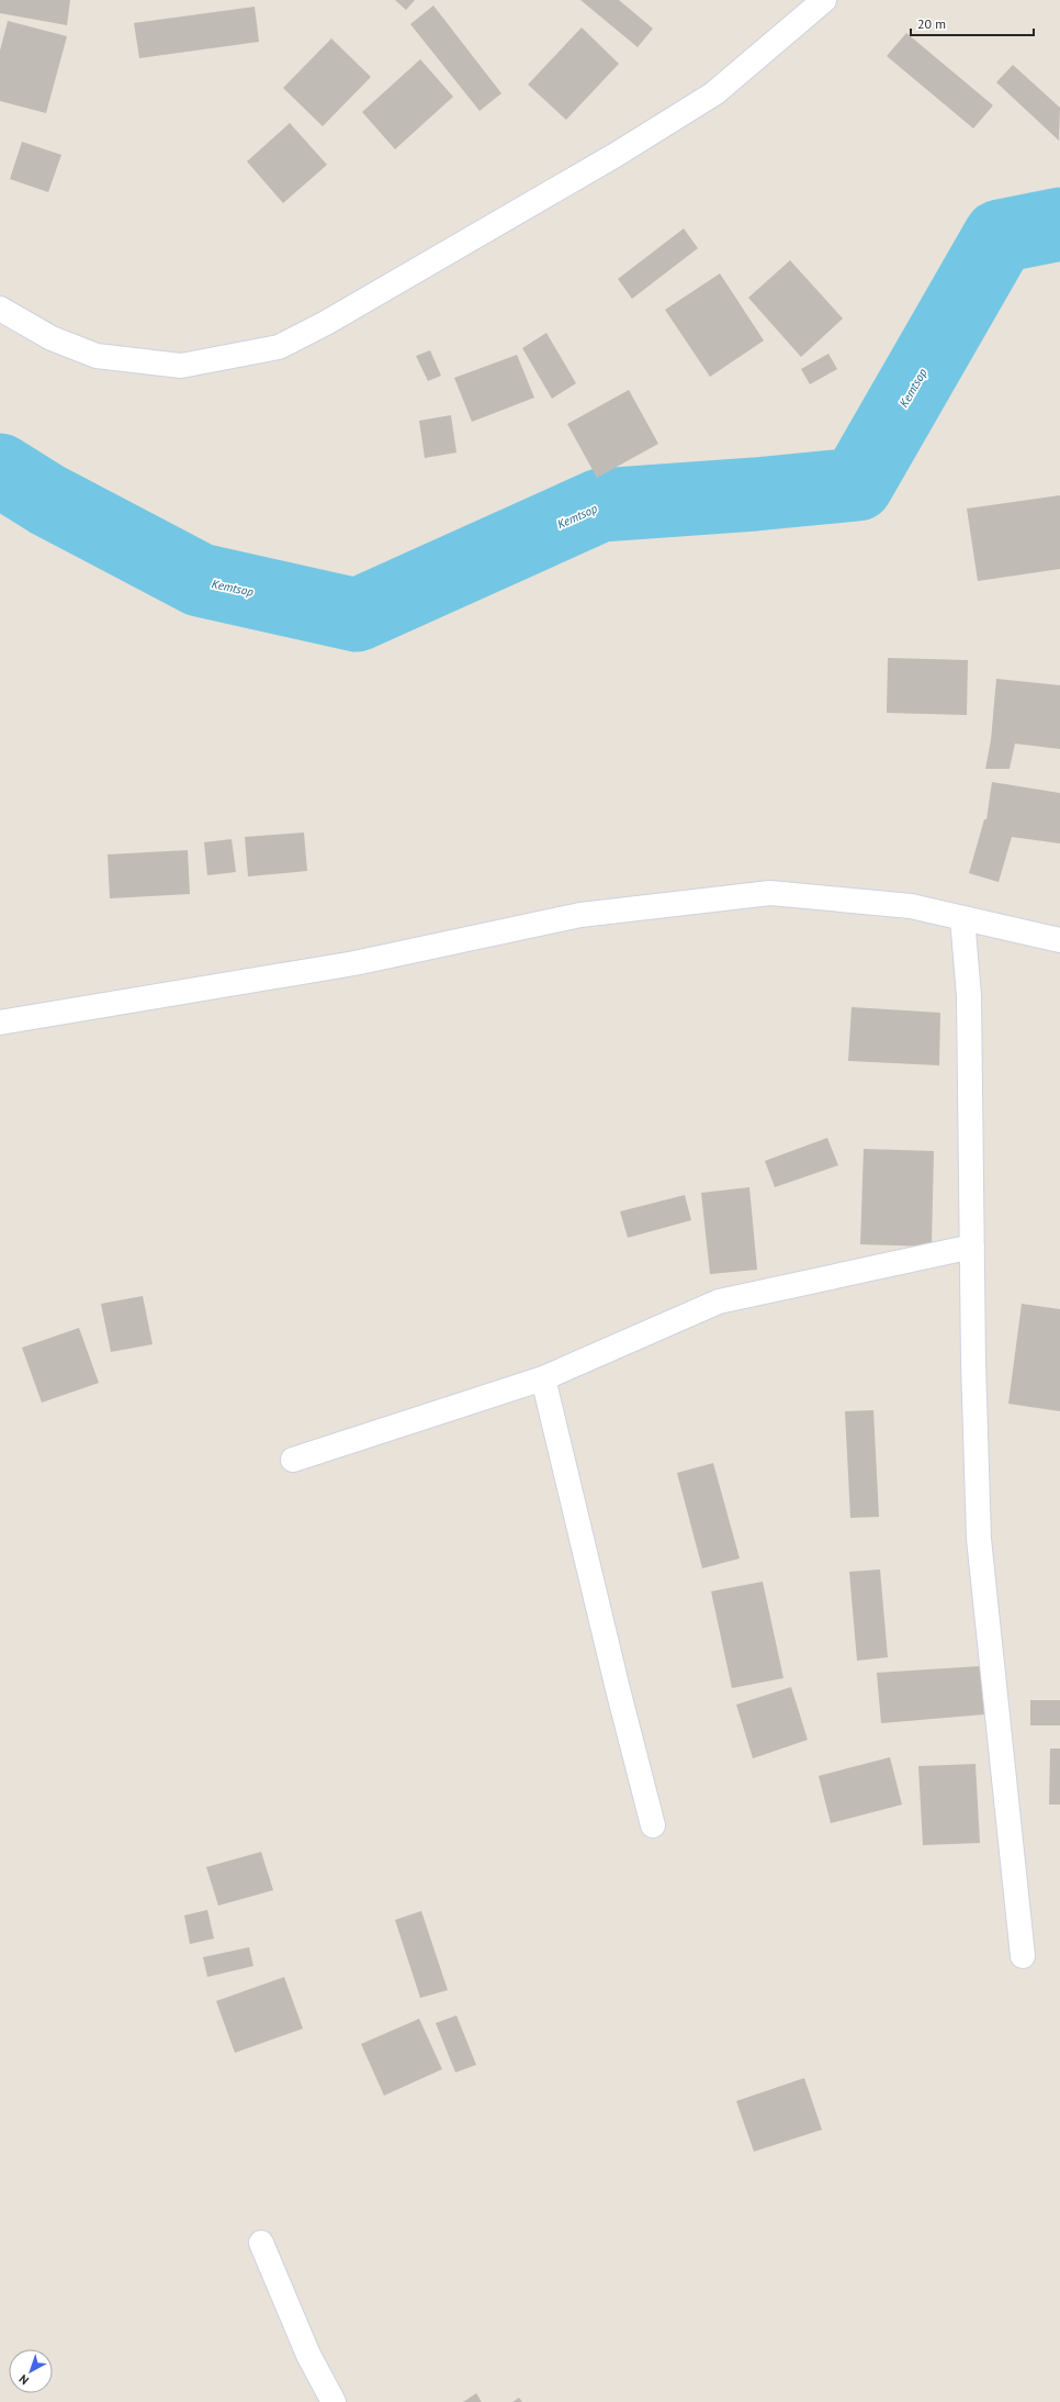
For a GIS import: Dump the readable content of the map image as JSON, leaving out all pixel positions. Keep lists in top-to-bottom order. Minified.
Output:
{"water":["Kemtsop"],"scale_bar":"20 m","north":"bottom left"}
